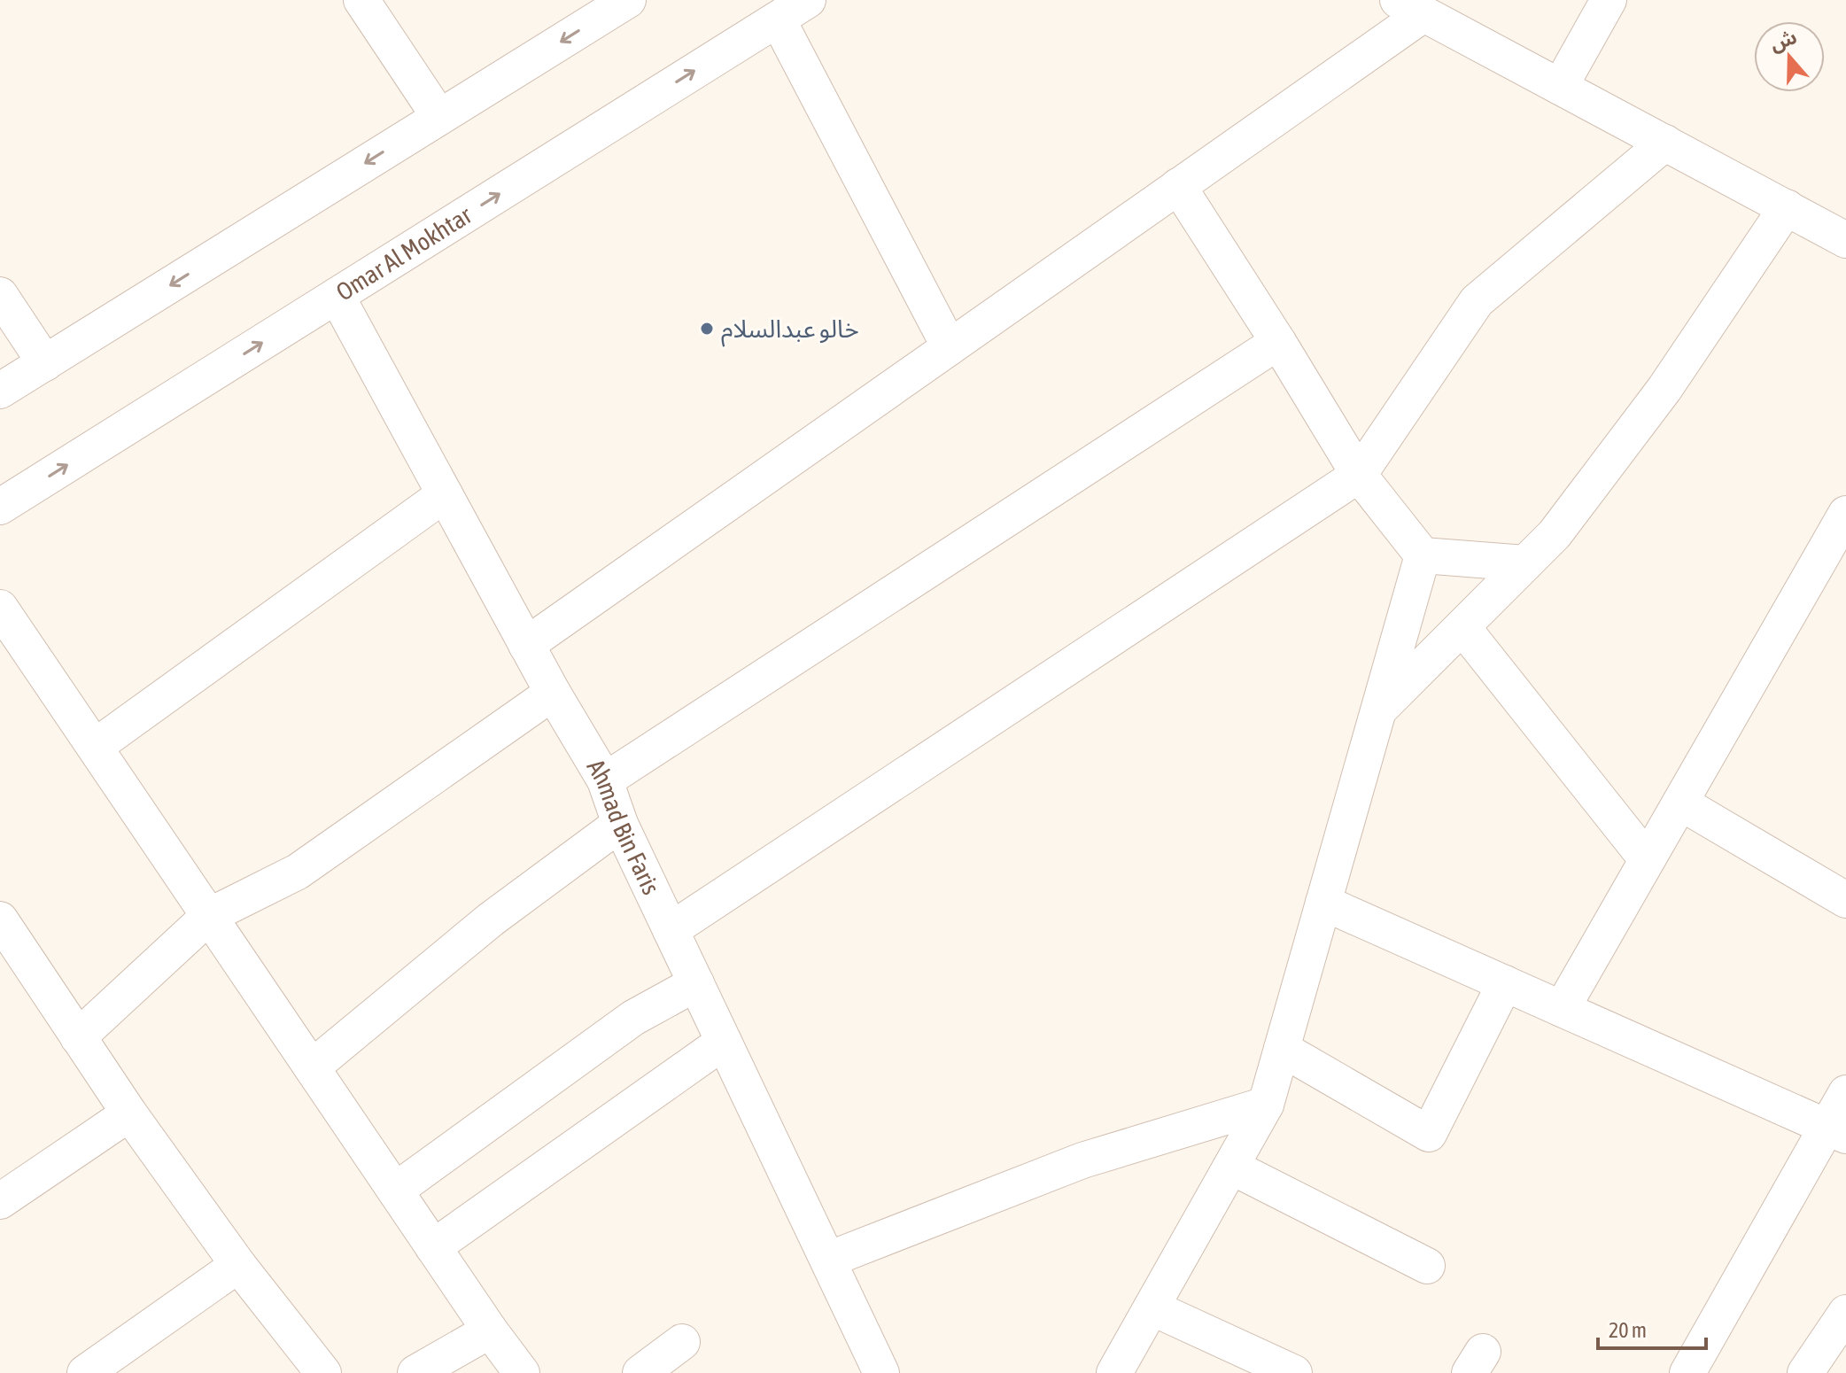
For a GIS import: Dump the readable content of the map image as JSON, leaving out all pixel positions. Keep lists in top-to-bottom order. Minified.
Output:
{"streets":{"street":["Omar Al Mokhtar","Ahmad Bin Faris"]},"crossings":[["Omar Al Mokhtar","Ahmad Bin Faris"]],"places":["خالو عبدالسلام"],"scale_bar":"20 m","north":"top"}
